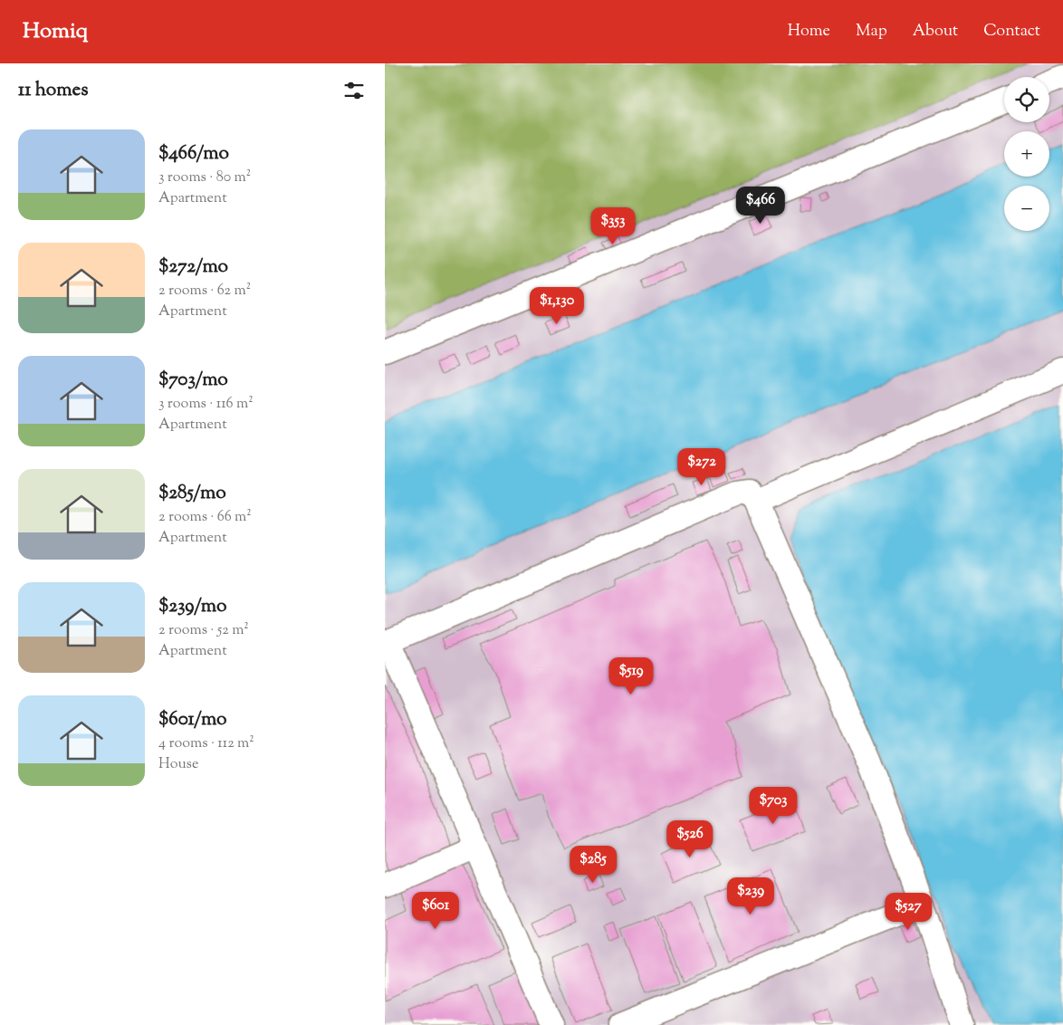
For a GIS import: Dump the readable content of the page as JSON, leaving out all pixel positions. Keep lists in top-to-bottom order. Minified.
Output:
{"page":{"header":"Homiq","nav":["Home","Map","About","Contact"],"heading":"11 homes","map_buttons":["+","−"],"list":[{"name":"$466/mo","note":"3 rooms · 80 m² · Apartment"},{"name":"$272/mo","note":"2 rooms · 62 m² · Apartment"},{"name":"$703/mo","note":"3 rooms · 116 m² · Apartment"},{"name":"$285/mo","note":"2 rooms · 66 m² · Apartment"},{"name":"$239/mo","note":"2 rooms · 52 m² · Apartment"},{"name":"$601/mo","note":"4 rooms · 112 m² · House"}],"price":["$466","$353","$1,130","$272","$519","$703","$526","$285","$239","$601","$527"]}}
